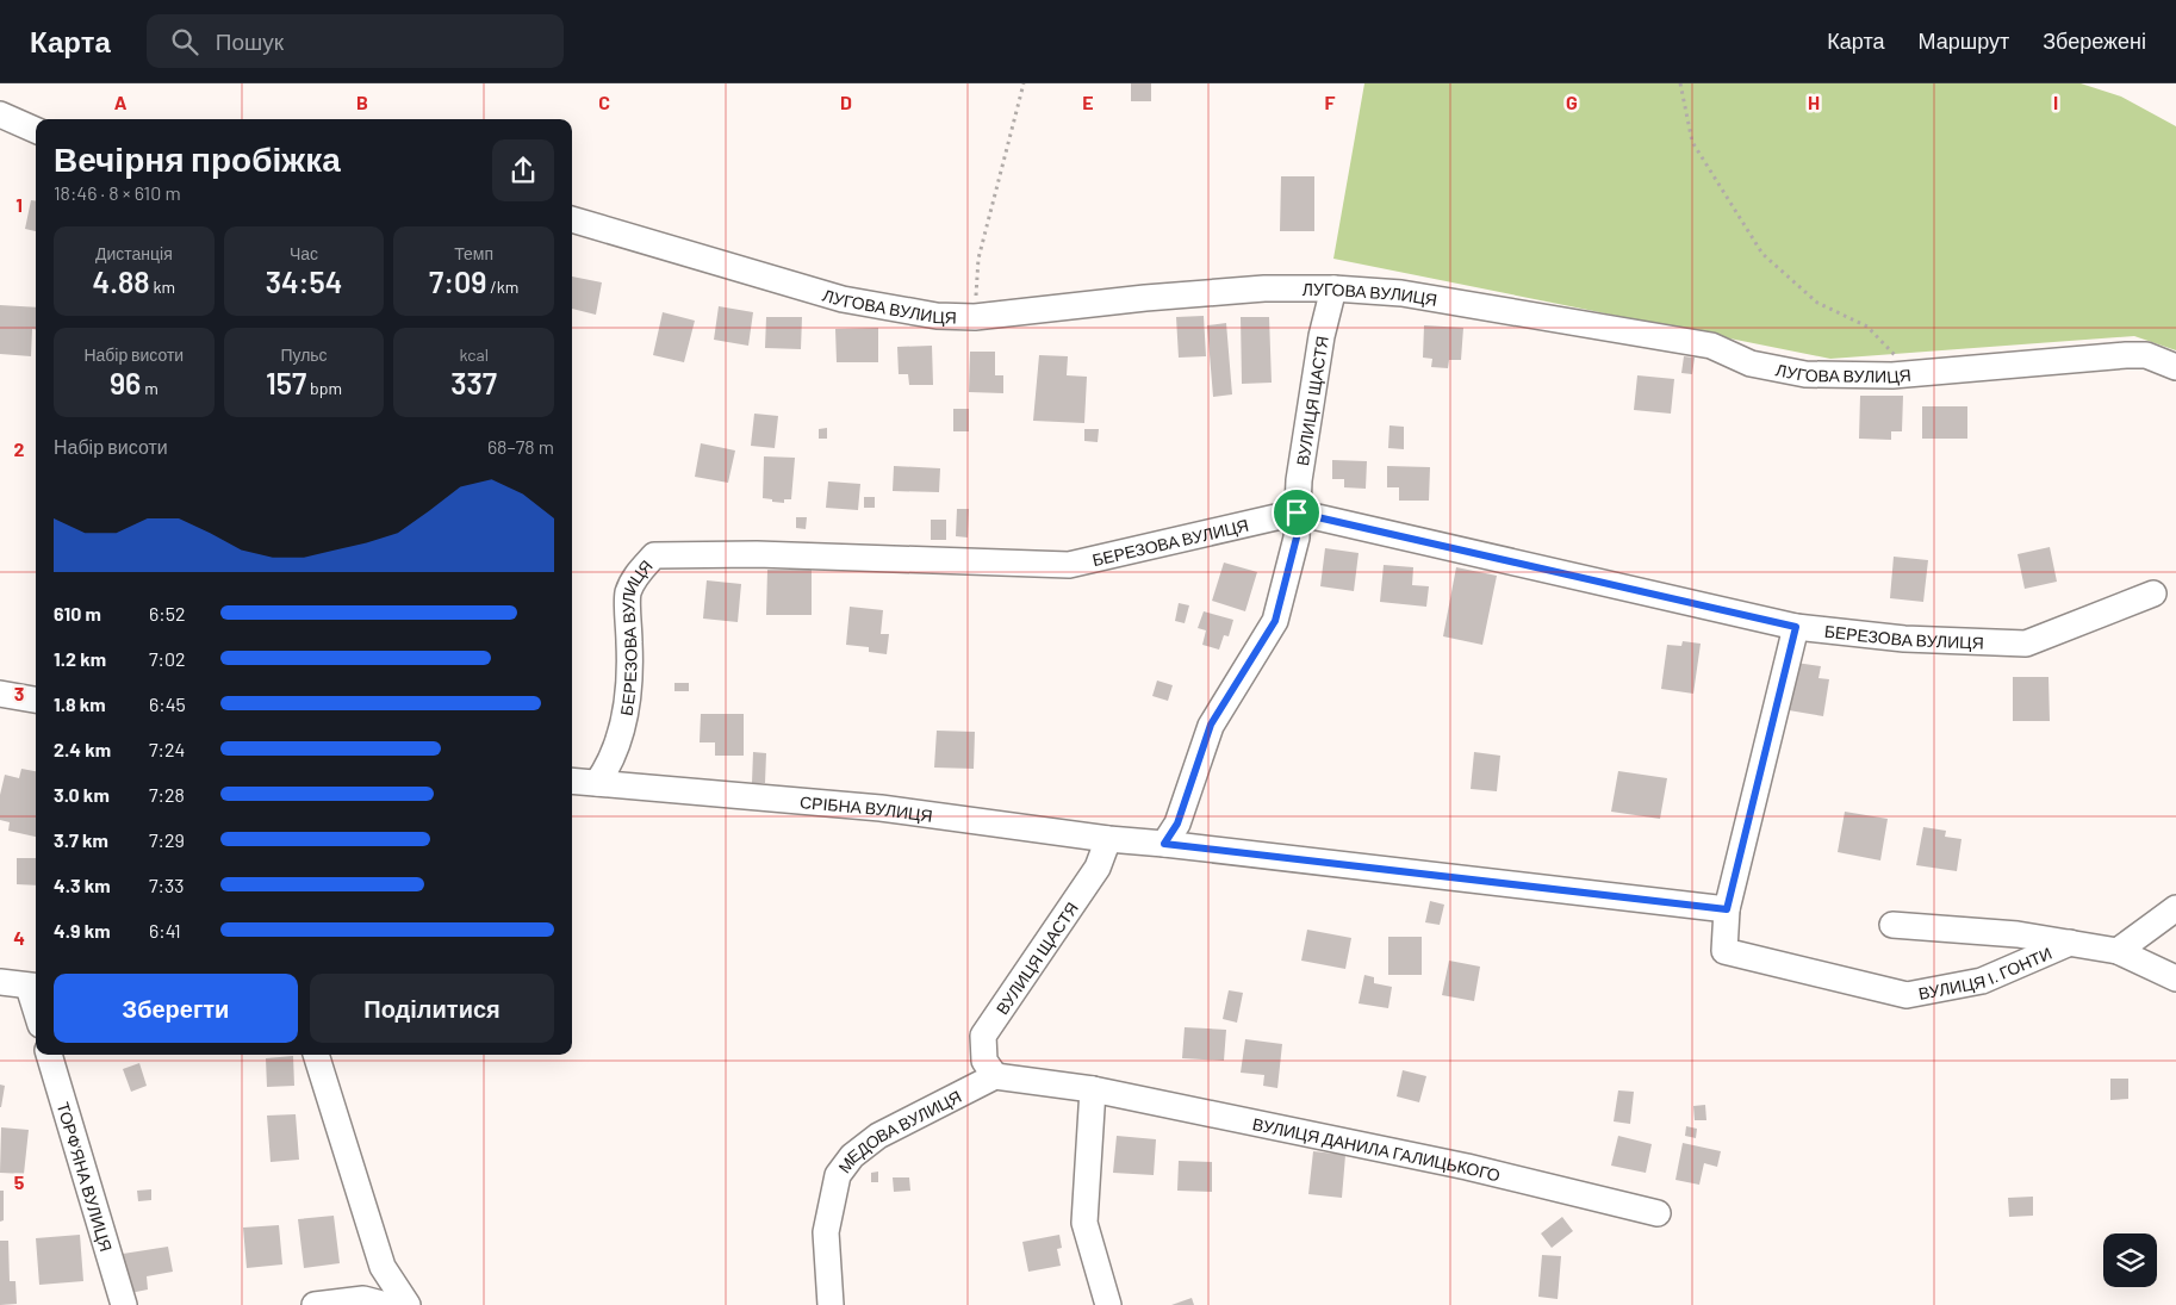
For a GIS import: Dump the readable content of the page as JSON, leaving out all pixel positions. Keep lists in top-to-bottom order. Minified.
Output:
{"streets":{"street":["ЛУГОВА ВУЛИЦЯ","ВУЛИЦЯ ЩАСТЯ","БЕРЕЗОВА ВУЛИЦЯ","СРІБНА ВУЛИЦЯ","ВУЛИЦЯ І. ГОНТИ","МЕДОВА ВУЛИЦЯ","ВУЛИЦЯ ДАНИЛА ГАЛИЦЬКОГО","ТОРФ'ЯНА ВУЛИЦЯ"]},"crossings":[["ЛУГОВА ВУЛИЦЯ","ВУЛИЦЯ ЩАСТЯ"],["ВУЛИЦЯ ЩАСТЯ","БЕРЕЗОВА ВУЛИЦЯ"],["ВУЛИЦЯ ЩАСТЯ","СРІБНА ВУЛИЦЯ"],["ВУЛИЦЯ ЩАСТЯ","МЕДОВА ВУЛИЦЯ"],["БЕРЕЗОВА ВУЛИЦЯ","СРІБНА ВУЛИЦЯ"],["СРІБНА ВУЛИЦЯ","ВУЛИЦЯ І. ГОНТИ"]],"page":{"header":"Карта","search":"Пошук","nav":["Карта","Маршрут","Збережені"],"heading":["Вечірня пробіжка","18:46 · 8 × 610 m"],"stats":[["Дистанція","4.88 km"],["Час","34:54"],["Темп","7:09 /km"],["Набір висоти","96 m"],["Пульс","157 bpm"],["kcal","337"]],"chart":["Набір висоти","68–78 m"],"list":[{"name":"610 m","note":"6:52"},{"name":"1.2 km","note":"7:02"},{"name":"1.8 km","note":"6:45"},{"name":"2.4 km","note":"7:24"},{"name":"3.0 km","note":"7:28"},{"name":"3.7 km","note":"7:29"},{"name":"4.3 km","note":"7:33"},{"name":"4.9 km","note":"6:41"}],"buttons":["Зберегти","Поділитися"]},"grid":{"columns":["A","B","C","D","E","F","G","H","I"],"rows":["1","2","3","4","5"]}}
